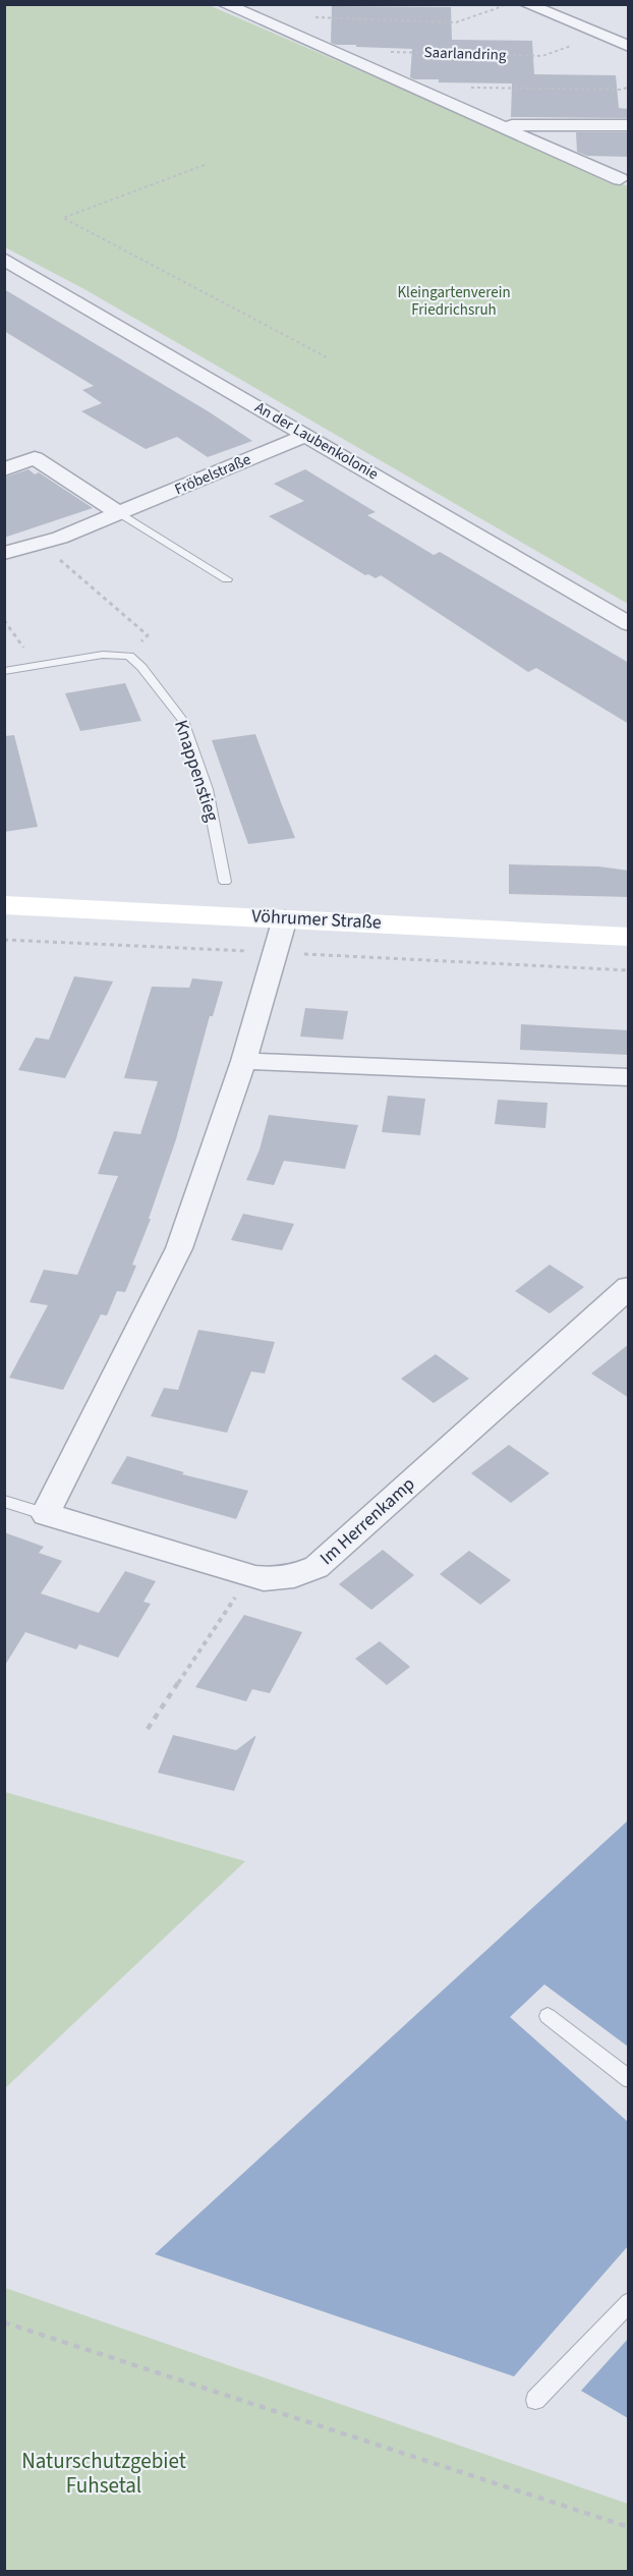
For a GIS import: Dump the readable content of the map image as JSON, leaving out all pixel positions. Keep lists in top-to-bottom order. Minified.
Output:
{"streets":{"main road":["Vöhrumer Straße"],"street":["An der Laubenkolonie","Fröbelstraße","Im Herrenkamp"],"lane":["Knappenstieg"],"path":["Saarlandring"]},"crossings":[["An der Laubenkolonie","Fröbelstraße"]],"parks":["Kleingartenverein Friedrichsruh","Naturschutzgebiet Fuhsetal"]}
